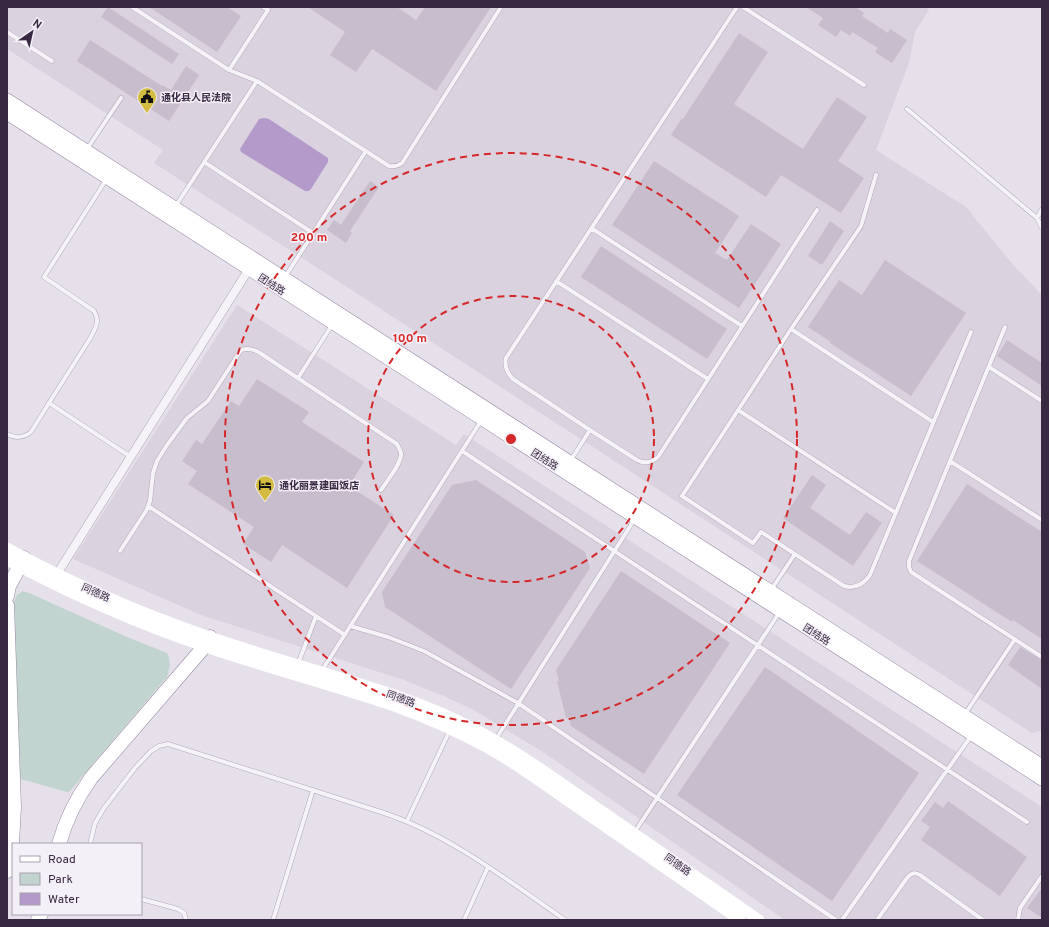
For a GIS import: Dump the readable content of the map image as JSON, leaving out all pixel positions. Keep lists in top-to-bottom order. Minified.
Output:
{"streets":{"highway":["团结路"],"main road":["同德路"]},"places":{"public building":["通化县人民法院"],"hotel":["通化丽景建国饭店"]},"legend":["Road","Park","Water"],"north":"top right","rings":["200 m","100 m"]}
